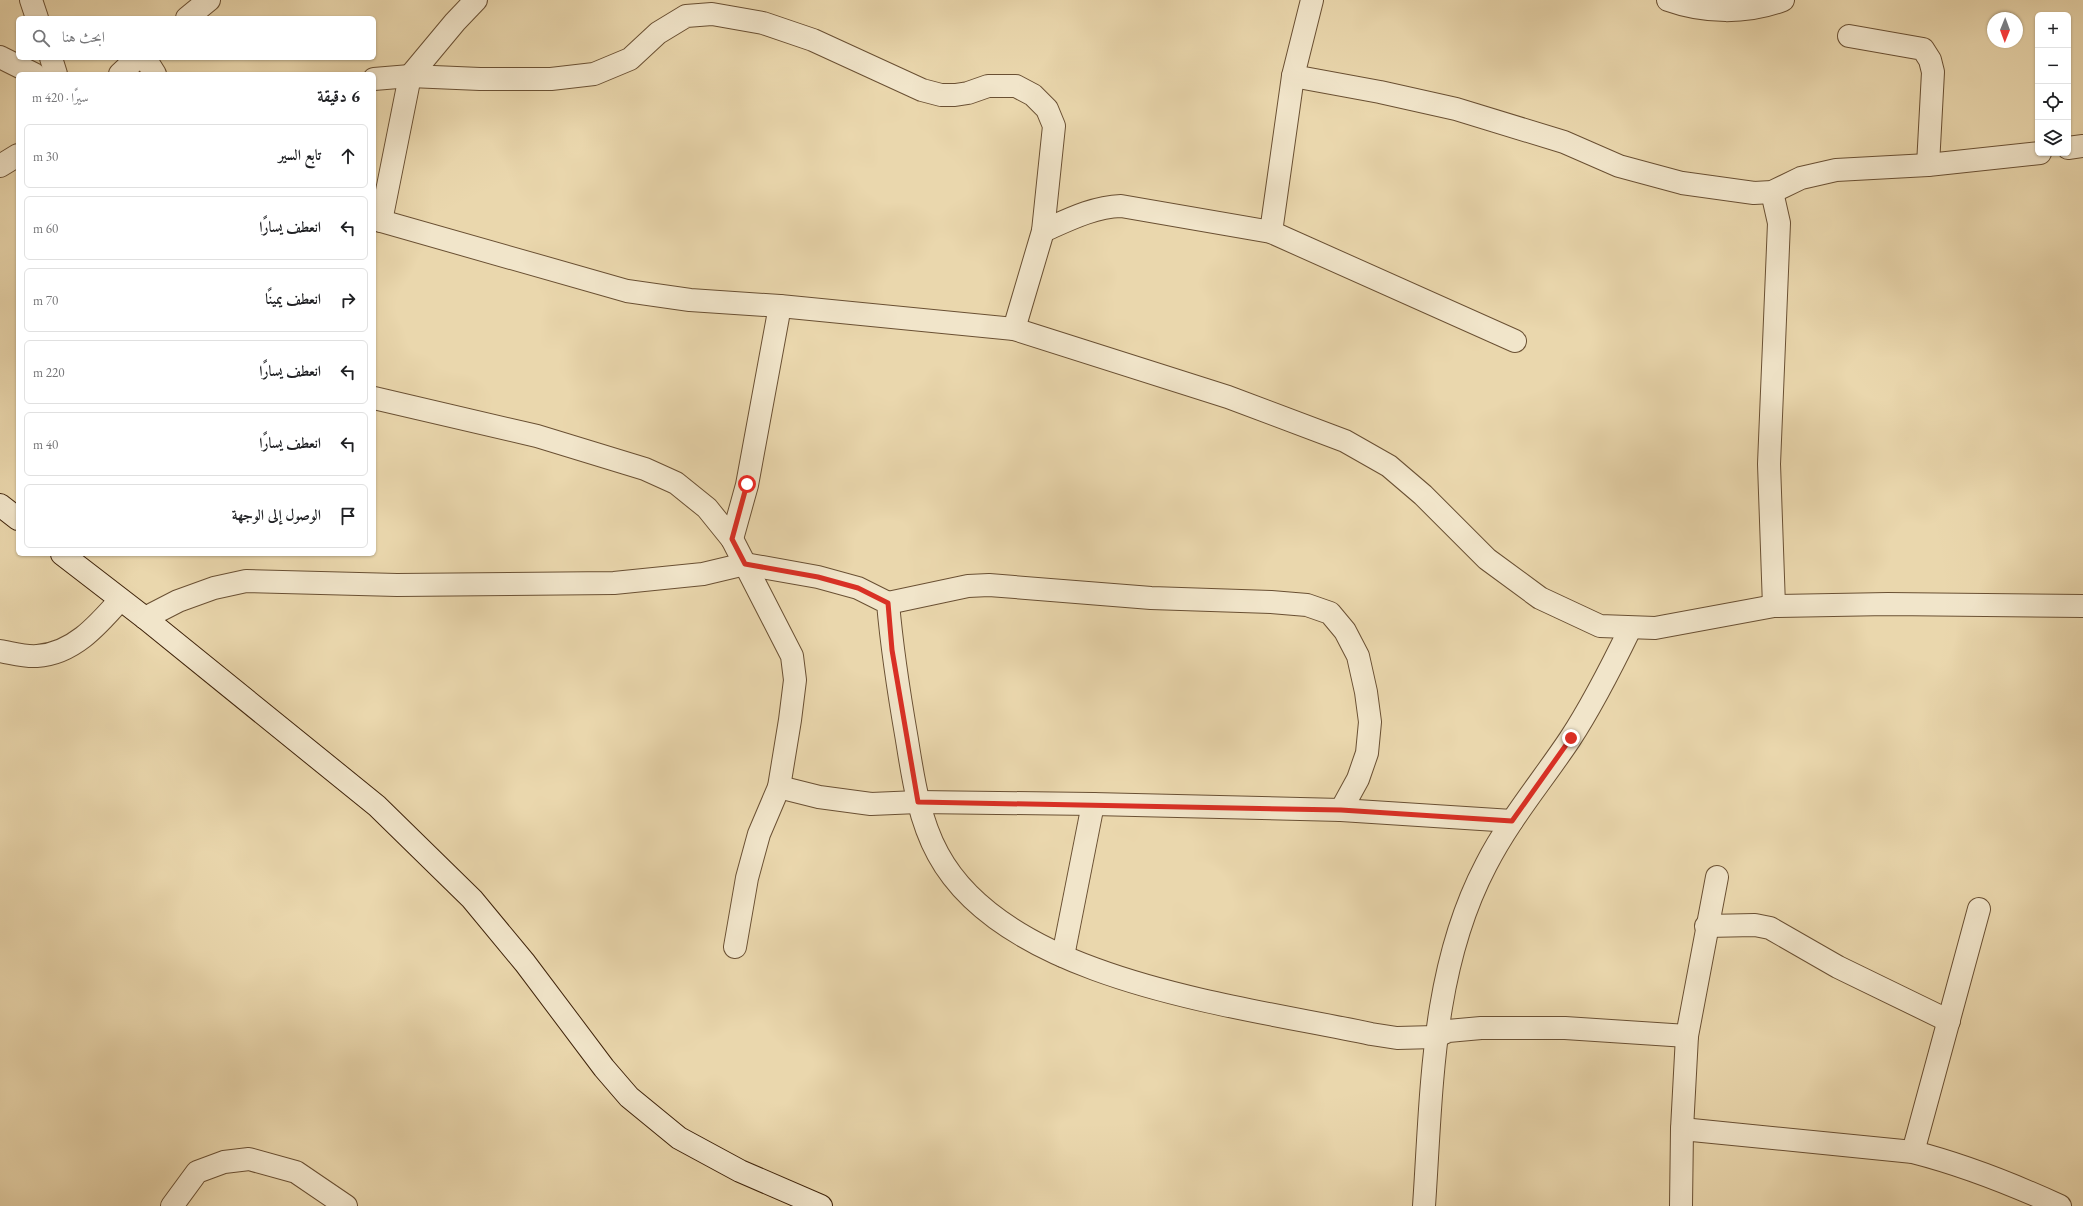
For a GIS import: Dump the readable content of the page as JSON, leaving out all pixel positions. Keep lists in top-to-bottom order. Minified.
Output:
{"north":"bottom","page":{"map_buttons":["+","−"],"search":"ابحث هنا","heading":["6 دقيقة","سيرًا · 420 m"],"list":[["تابع السير","30 m"],["انعطف يسارًا","60 m"],["انعطف يمينًا","70 m"],["انعطف يسارًا","220 m"],["انعطف يسارًا","40 m"],"الوصول إلى الوجهة"]}}
